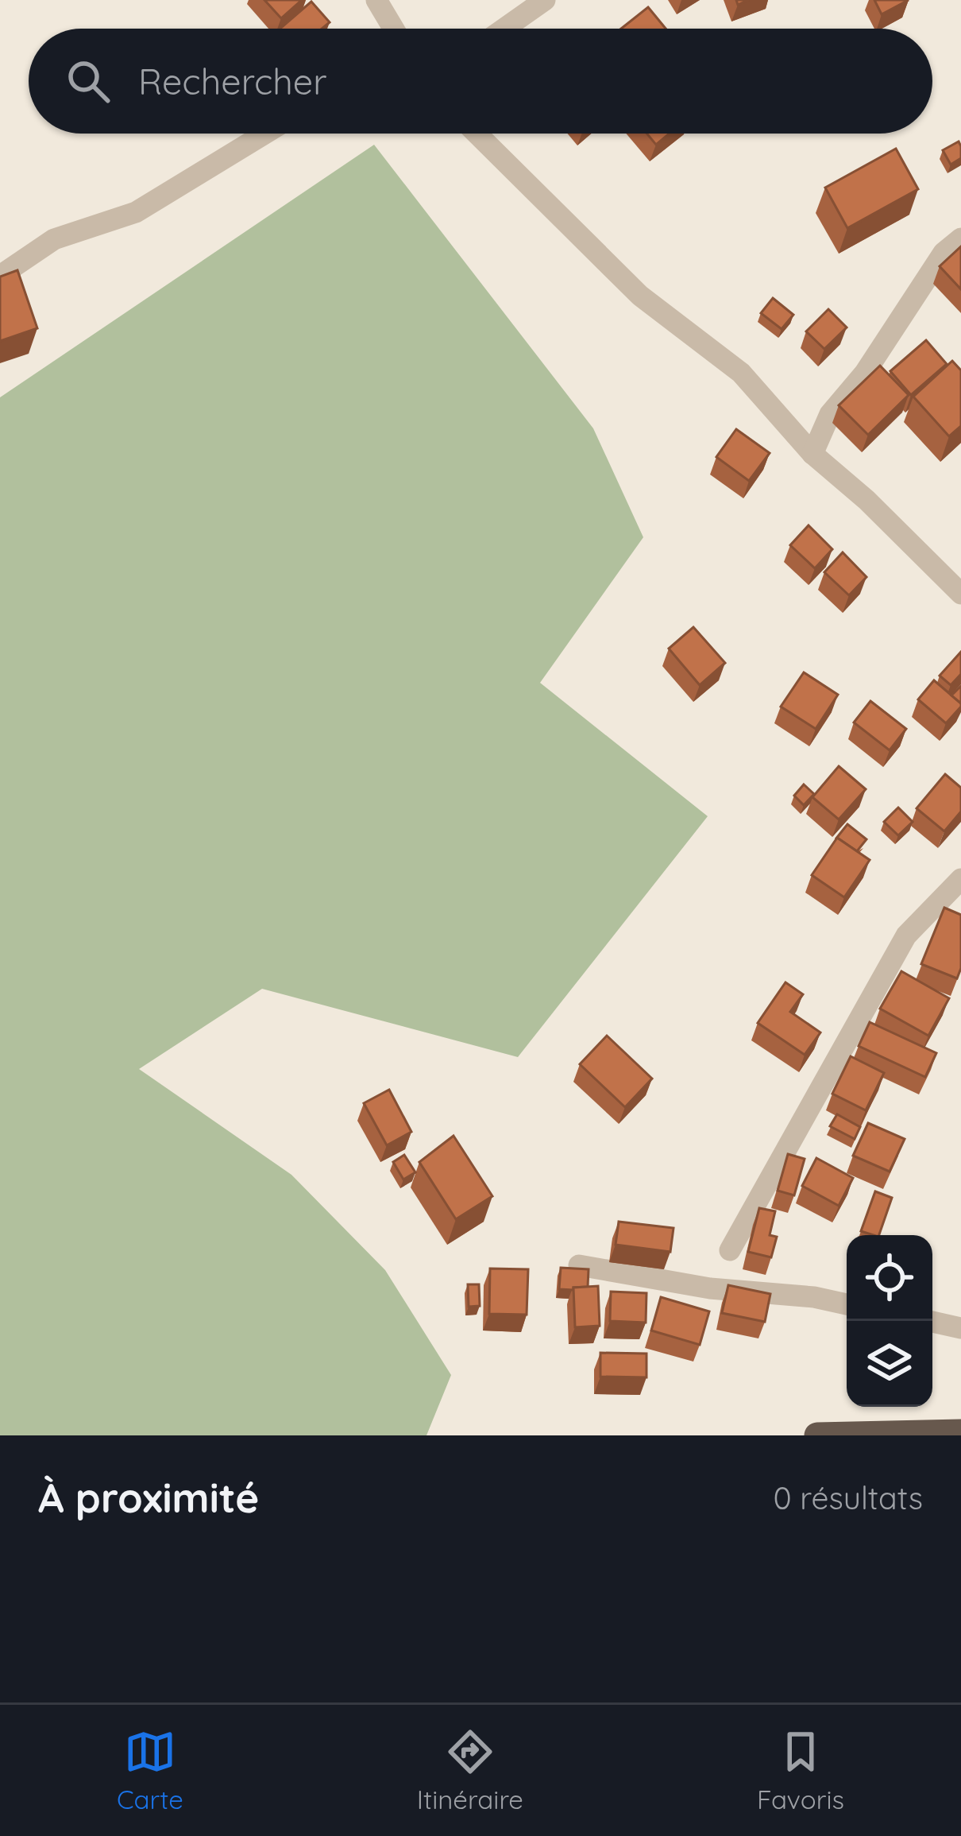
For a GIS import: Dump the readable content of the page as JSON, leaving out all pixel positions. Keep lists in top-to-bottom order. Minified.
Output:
{"page":{"search":"Rechercher","heading":["À proximité","0 résultats"],"nav":["Carte","Itinéraire","Favoris"]}}
